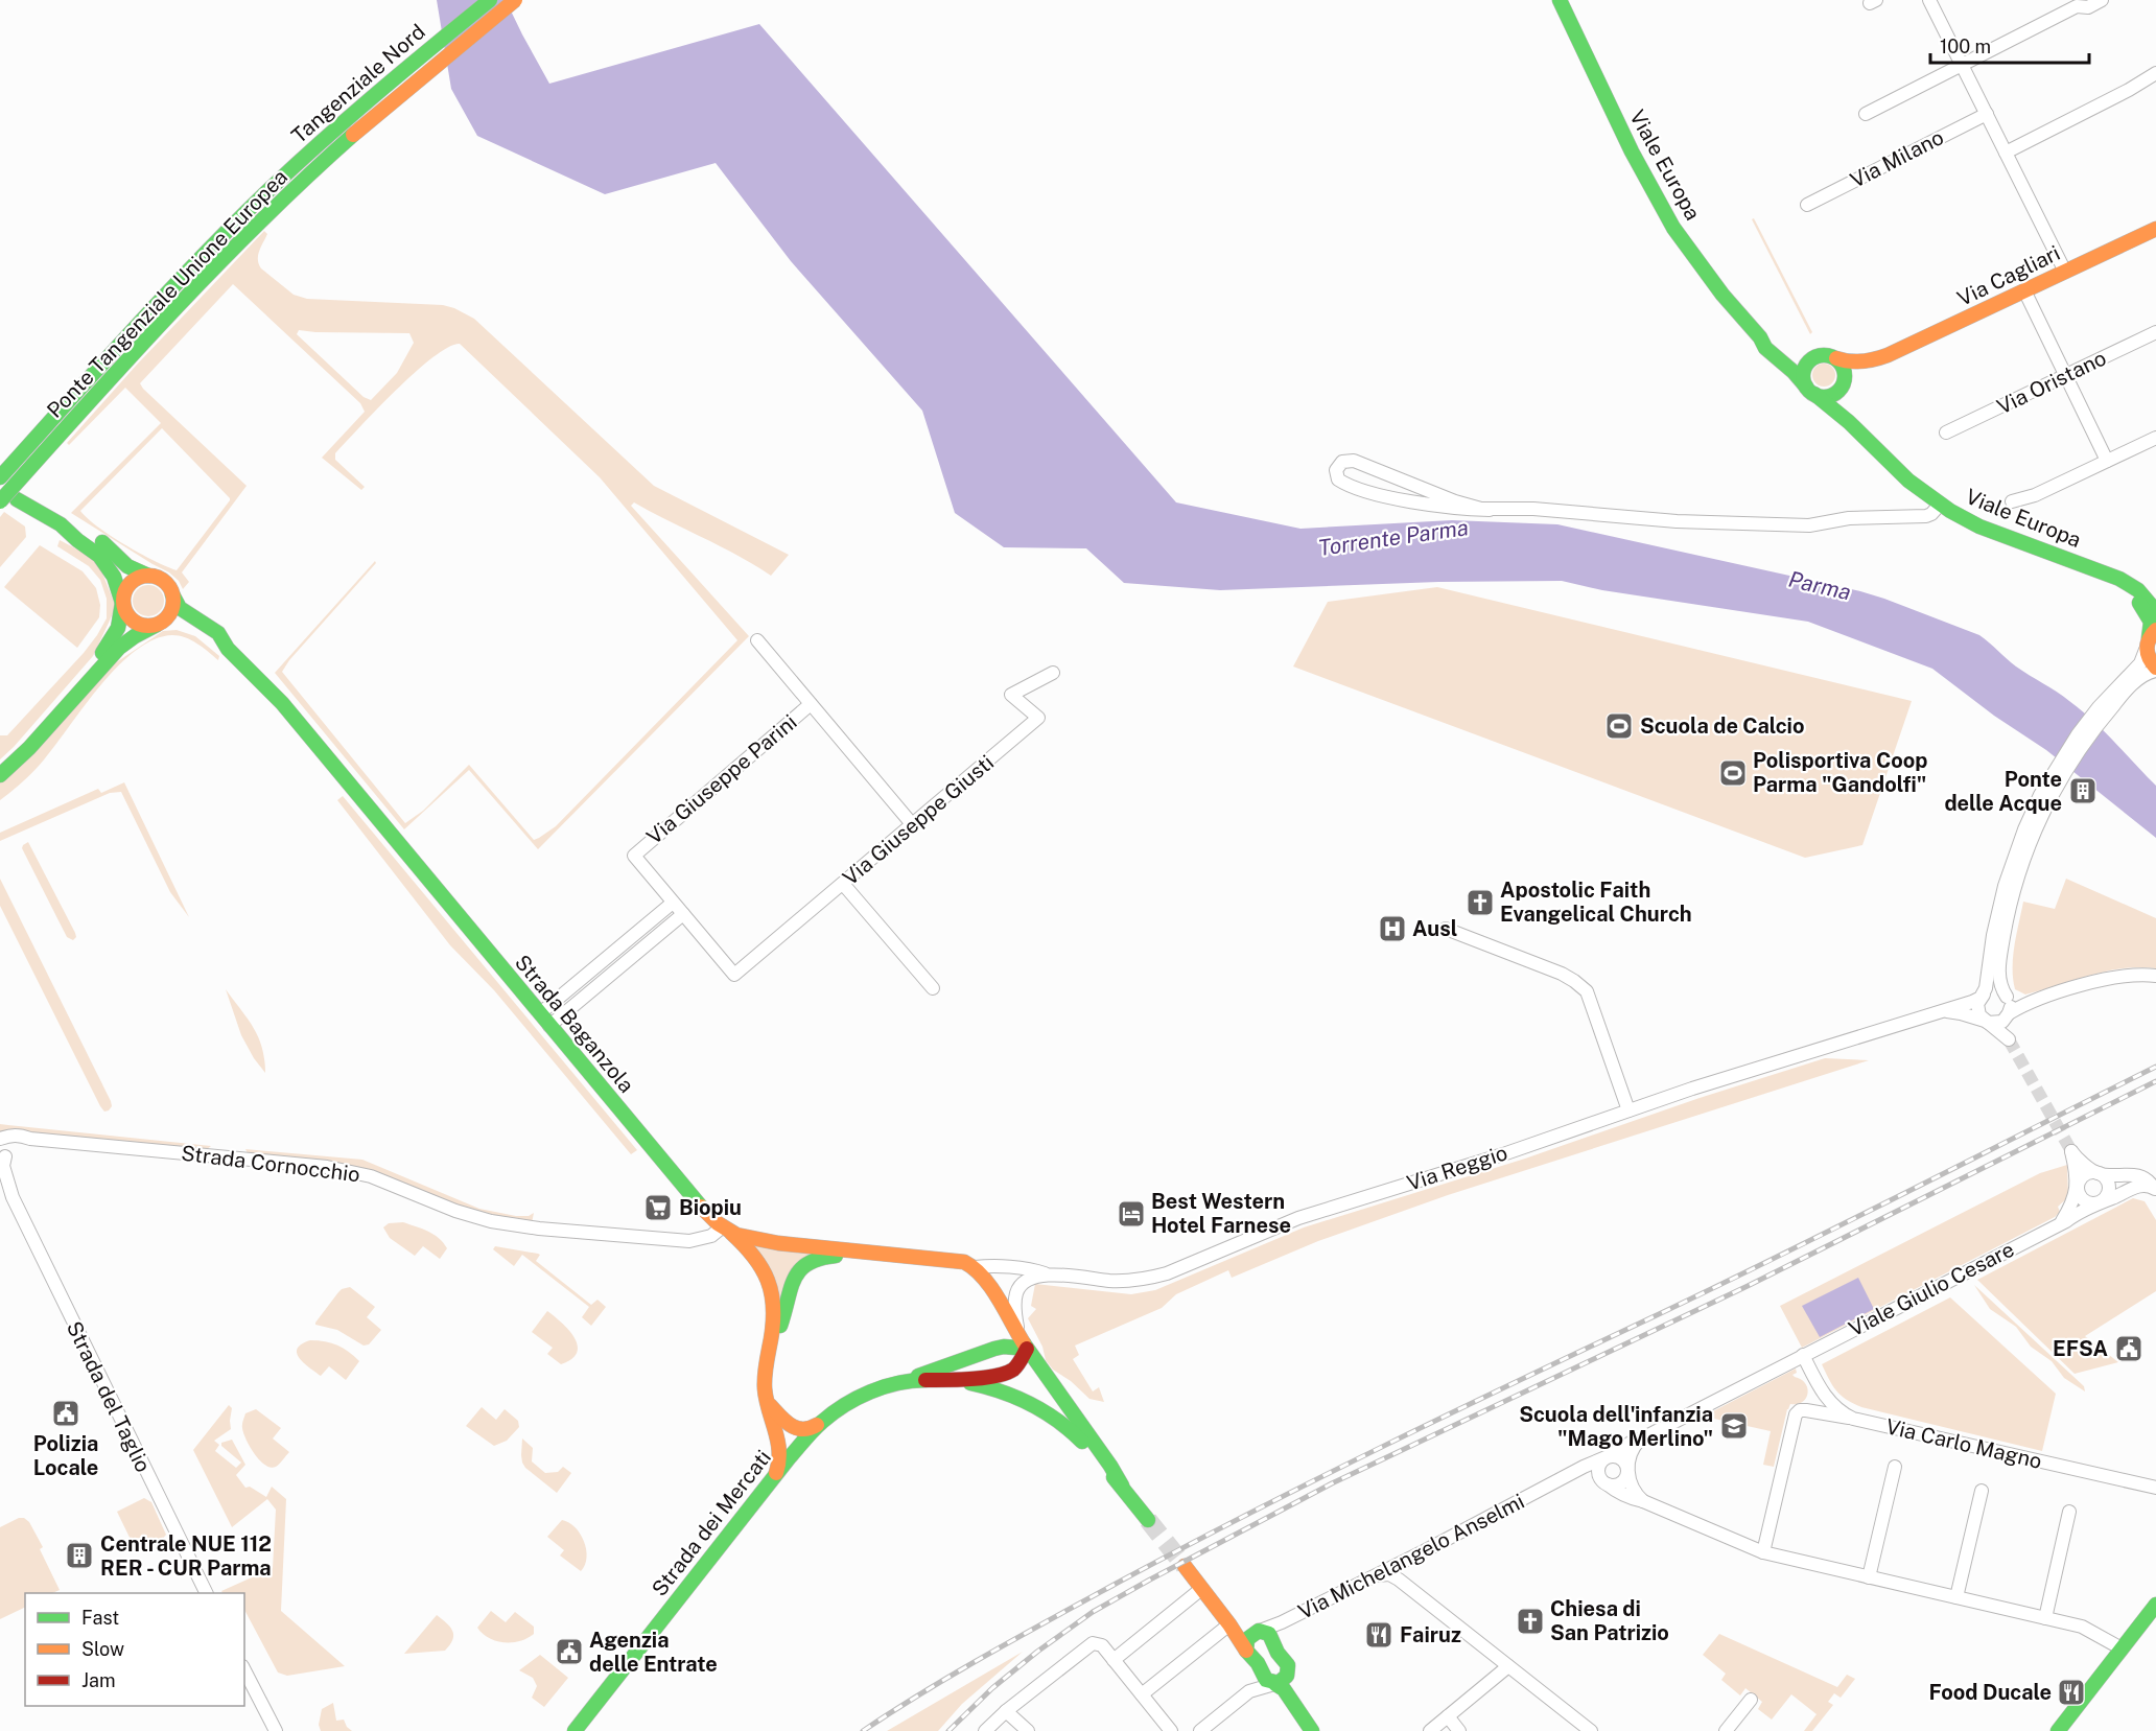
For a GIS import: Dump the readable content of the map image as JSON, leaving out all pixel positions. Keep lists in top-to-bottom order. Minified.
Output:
{"streets":{"main road":["Tangenziale Nord","Viale Europa","Via Cagliari","Ponte Tangenziale Unione Europea","Strada Baganzola","Strada dei Mercati"],"street":["Via Milano","Via Oristano","Via Giuseppe Parini","Via Giuseppe Giusti","Strada Cornocchio","Via Reggio","Viale Giulio Cesare","Strada del Taglio","Via Carlo Magno","Via Michelangelo Anselmi"]},"crossings":[["Viale Europa","Via Cagliari"],["Strada Baganzola","Strada Cornocchio"],["Strada Cornocchio","Strada del Taglio"],["Viale Giulio Cesare","Via Carlo Magno"],["Viale Giulio Cesare","Via Michelangelo Anselmi"],["Via Carlo Magno","Via Michelangelo Anselmi"]],"water":["Torrente Parma","Parma"],"places":{"sports":["Scuola de Calcio","Polisportiva Coop Parma \"Gandolfi\""],"building":["Ponte delle Acque","Centrale NUE 112 RER - CUR Parma"],"church":["Apostolic Faith Evangelical Church","Chiesa di San Patrizio"],"hospital":["Ausl"],"supermarket":["Biopiu"],"hotel":["Best Western Hotel Farnese"],"public building":["EFSA","Polizia Locale","Agenzia delle Entrate"],"school or university":["Scuola dell'infanzia \"Mago Merlino\""],"restaurant":["Fairuz","Food Ducale"]},"legend":["Fast","Slow","Jam"],"scale_bar":"100 m"}
